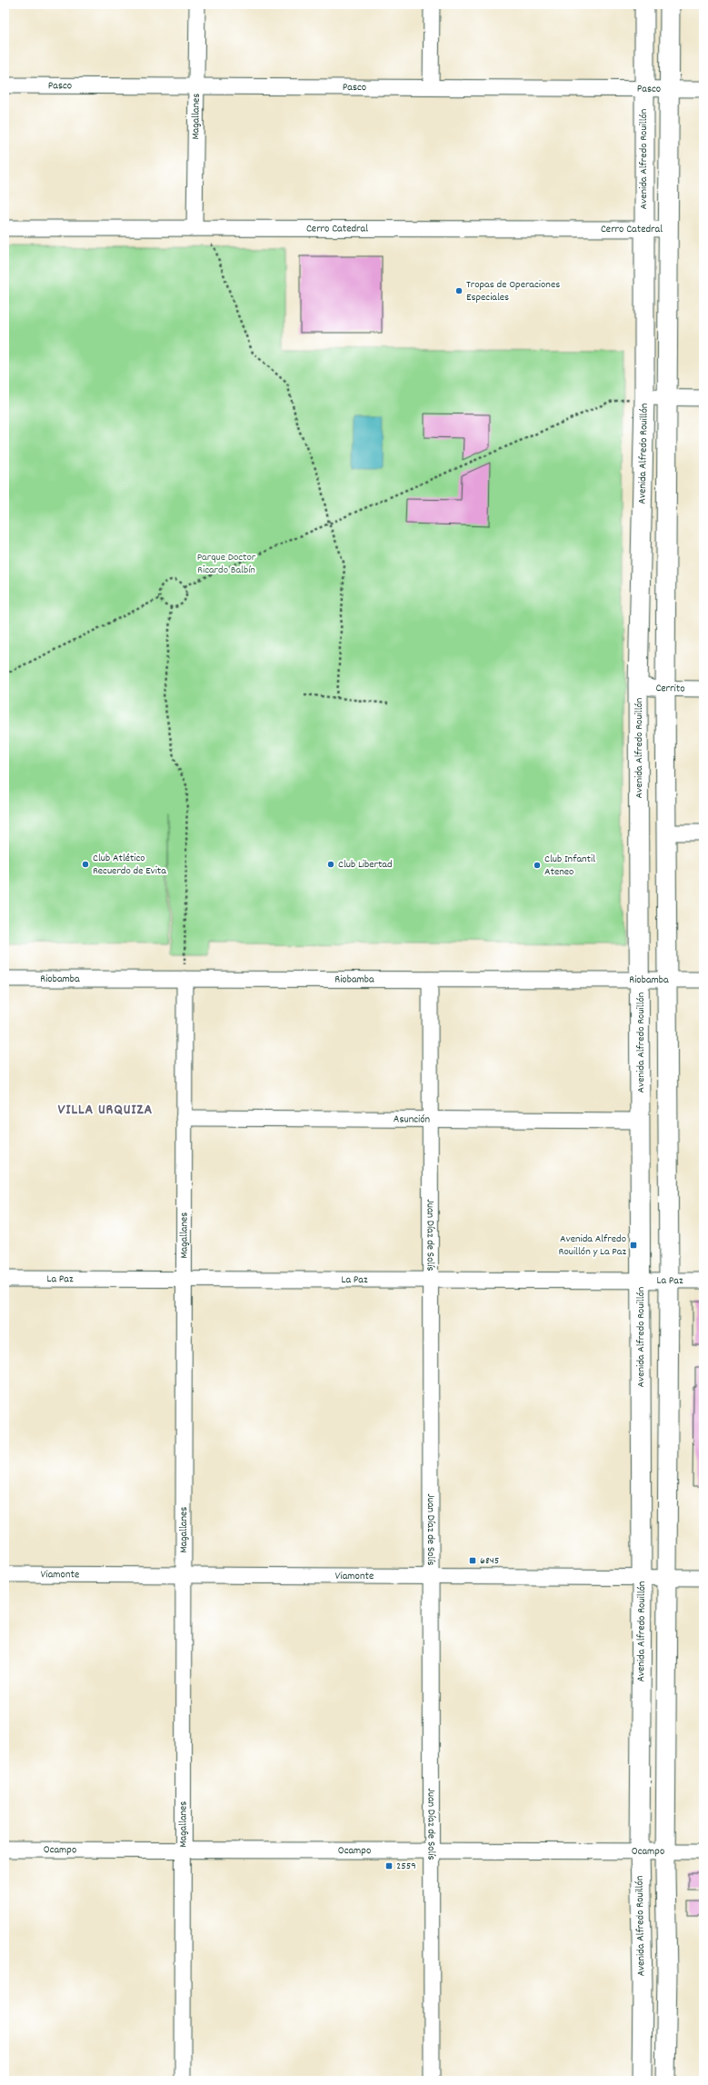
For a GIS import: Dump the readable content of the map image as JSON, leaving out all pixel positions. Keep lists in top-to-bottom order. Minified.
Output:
{"streets":{"street":["Pasco","Magallanes","Avenida Alfredo Rouillón","Cerro Catedral","Cerrito","Riobamba","Asunción","Juan Díaz de Solís","La Paz","Viamonte","Ocampo"]},"crossings":[["Pasco","Magallanes"],["Pasco","Avenida Alfredo Rouillón"],["Magallanes","Cerro Catedral"],["Magallanes","Riobamba"],["Magallanes","Asunción"],["Magallanes","La Paz"],["Magallanes","Viamonte"],["Magallanes","Ocampo"],["Avenida Alfredo Rouillón","Cerro Catedral"],["Avenida Alfredo Rouillón","Cerrito"],["Avenida Alfredo Rouillón","Riobamba"],["Avenida Alfredo Rouillón","Asunción"],["Avenida Alfredo Rouillón","La Paz"],["Avenida Alfredo Rouillón","Viamonte"],["Avenida Alfredo Rouillón","Ocampo"],["Riobamba","Juan Díaz de Solís"],["Asunción","Juan Díaz de Solís"],["Juan Díaz de Solís","La Paz"],["Juan Díaz de Solís","Viamonte"],["Juan Díaz de Solís","Ocampo"]],"districts":["VILLA URQUIZA"],"parks":["Parque Doctor Ricardo Balbín"],"places":{"other":["Tropas de Operaciones Especiales","Club Atlético Recuerdo de Evita","Club Libertad","Club Infantil Ateneo"],"transit":["Avenida Alfredo Rouillón y La Paz","6845","2559"]}}
